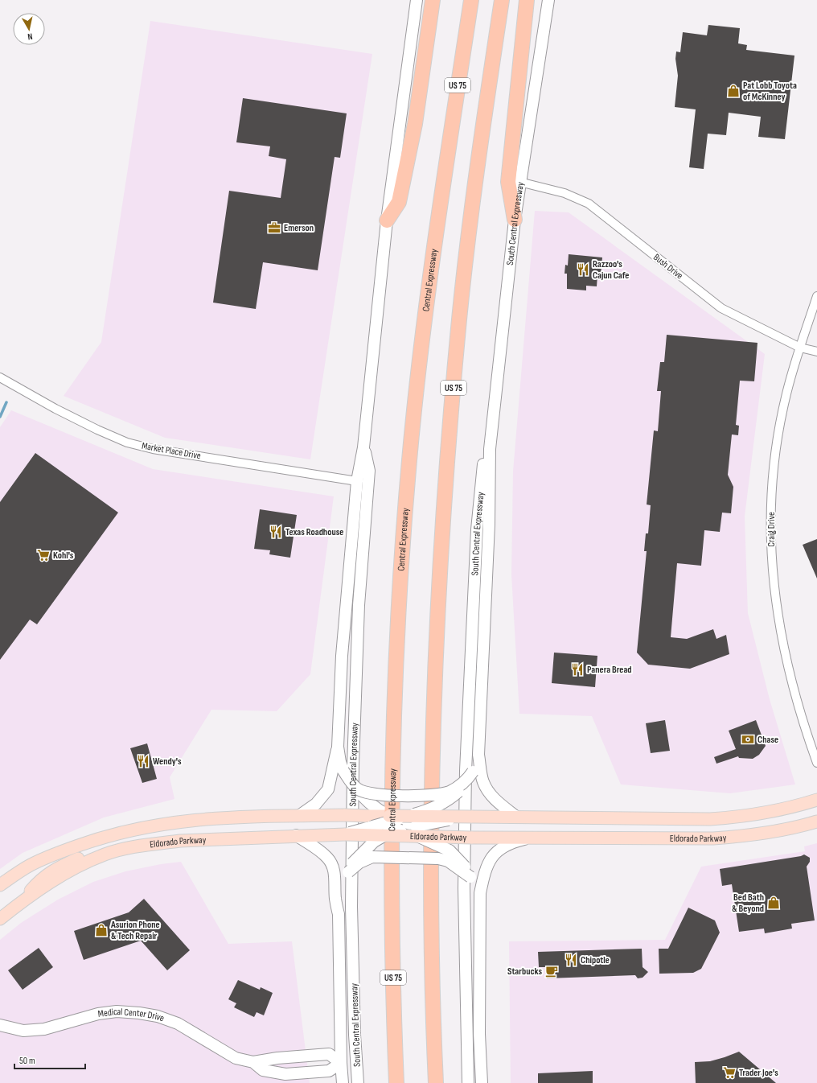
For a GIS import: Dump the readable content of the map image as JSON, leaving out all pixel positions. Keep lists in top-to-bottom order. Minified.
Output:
{"streets":{"highway":["US 75","Central Expressway"],"main road":["South Central Expressway","Eldorado Parkway","Medical Center Drive"],"street":["Bush Drive","Market Place Drive","Craig Drive"]},"crossings":[["South Central Expressway","Bush Drive"],["South Central Expressway","Market Place Drive"],["South Central Expressway","Medical Center Drive"],["Bush Drive","Craig Drive"]],"places":{"shop":["Pat Lobb Toyota of McKinney","Bed Bath & Beyond","Asurion Phone & Tech Repair"],"office":["Emerson"],"restaurant":["Razzoo's Cajun Cafe","Texas Roadhouse","Panera Bread","Wendy's","Chipotle"],"supermarket":["Kohl's","Trader Joe's"],"bank":["Chase"],"cafe":["Starbucks"]},"scale_bar":"50 m","north":"bottom"}
